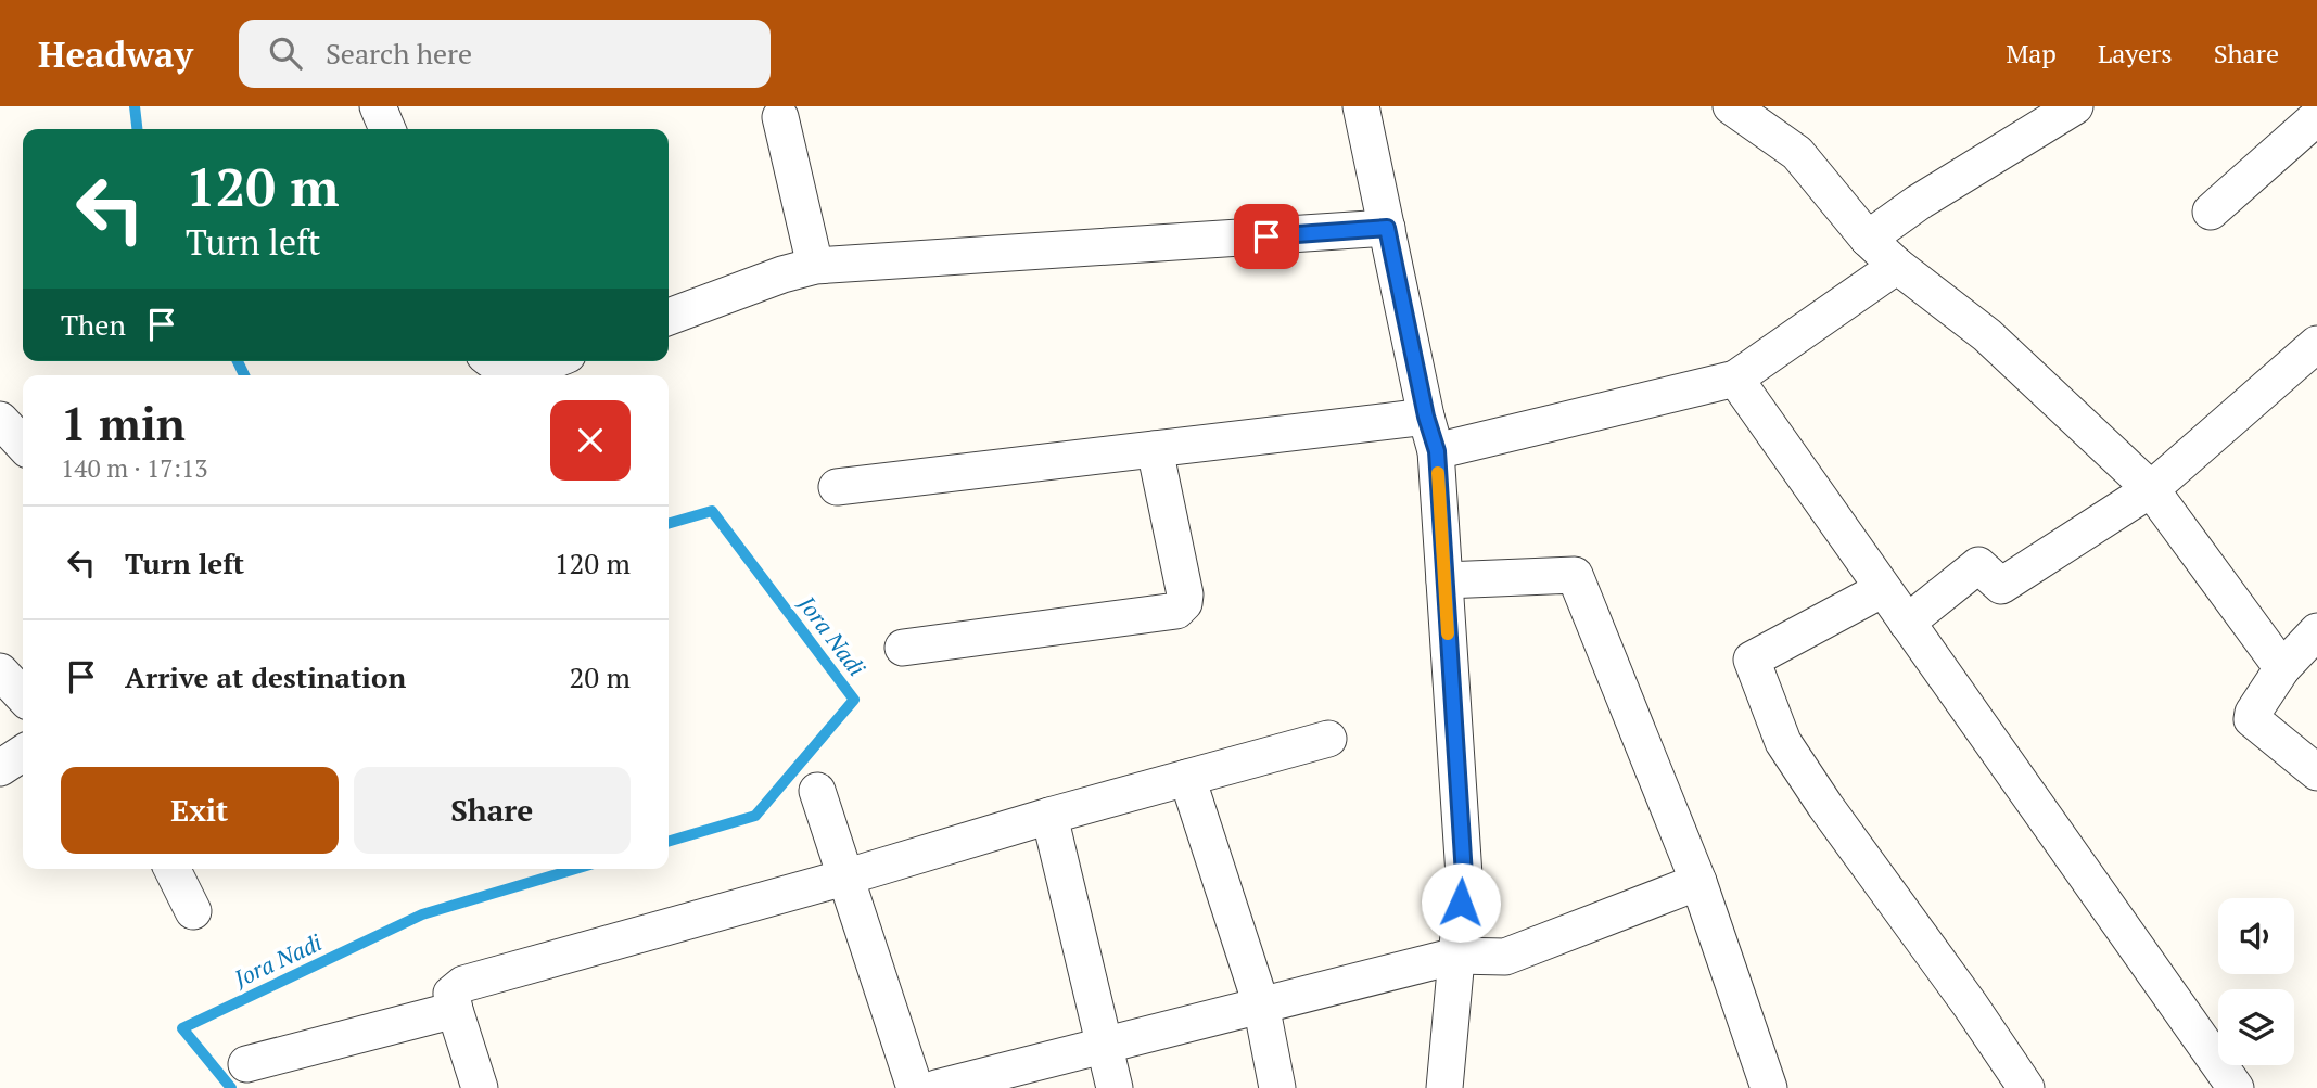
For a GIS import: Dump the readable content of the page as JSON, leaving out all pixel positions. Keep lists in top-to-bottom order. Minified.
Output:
{"water":["Jora Nadi"],"page":{"header":"Headway","search":"Search here","nav":["Map","Layers","Share"],"turn":["120 m","Turn left"],"then":"Then","heading":["1 min","140 m · 17:13"],"list":[{"name":"Turn left","value":"120 m"},{"name":"Arrive at destination","value":"20 m"}],"buttons":["Exit","Share"]}}
